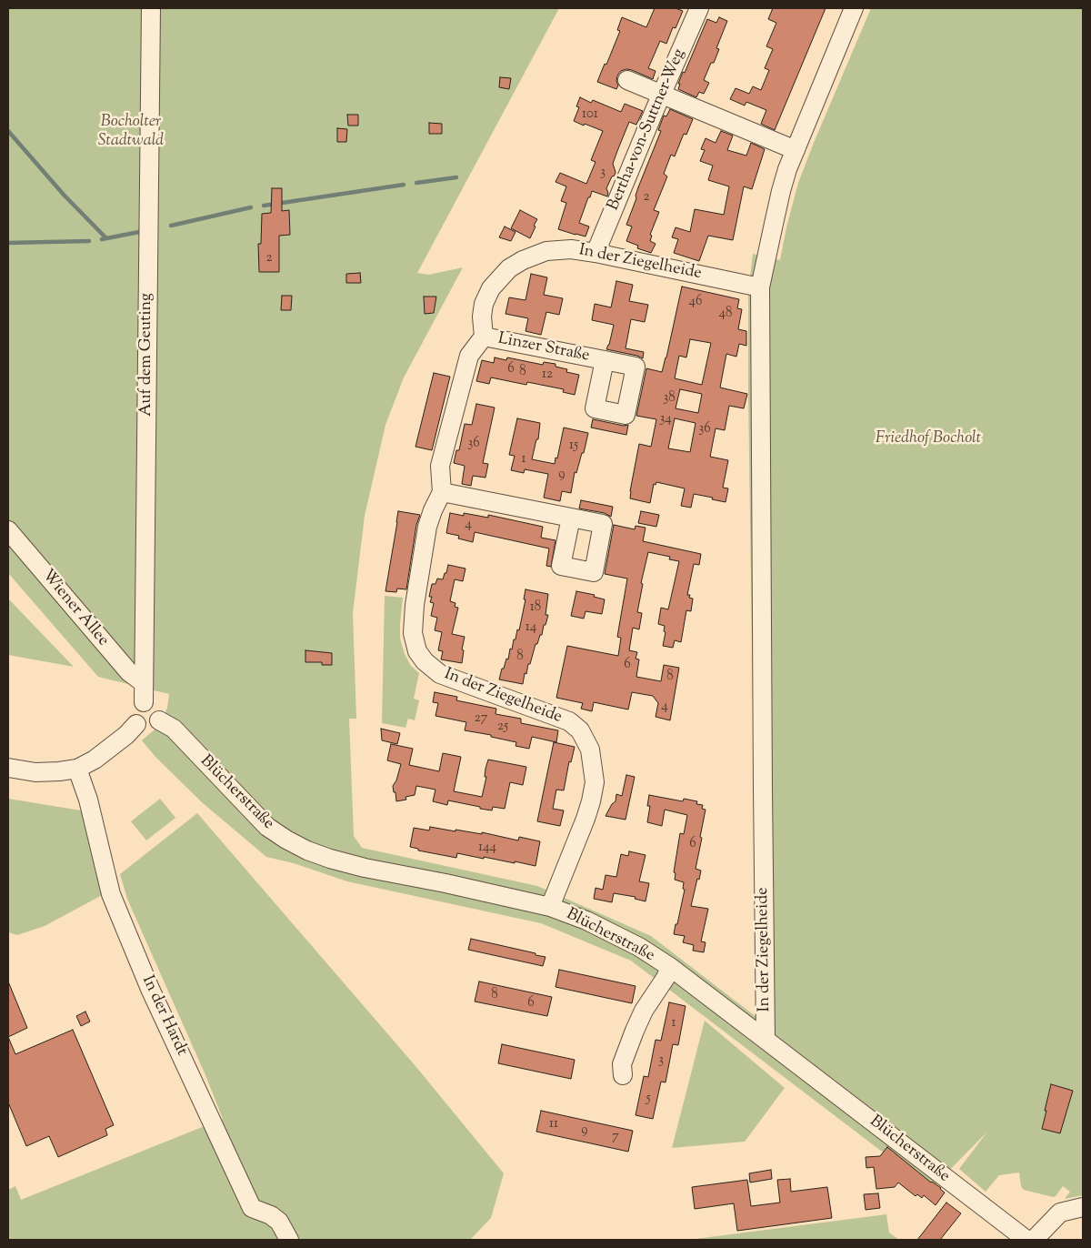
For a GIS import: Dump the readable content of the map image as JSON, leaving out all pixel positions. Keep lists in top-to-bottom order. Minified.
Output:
{"streets":{"street":["Bertha-von-Suttner-Weg","In der Ziegelheide","Linzer Straße","Auf dem Geuting","Wiener Allee","Blücherstraße","In der Hardt"]},"crossings":[["Bertha-von-Suttner-Weg","In der Ziegelheide"],["In der Ziegelheide","Linzer Straße"],["In der Ziegelheide","Blücherstraße"],["Auf dem Geuting","Wiener Allee"],["Auf dem Geuting","Blücherstraße"]],"parks":["Bocholter Stadtwald","Friedhof Bocholt"],"house_numbers":["101","3","2","2","46","48","6","8","12","38","34","36","36","15","1","9","4","18","14","8","6","8","4","27","25","6","144","8","6","1","3","5","11","9","7"]}
